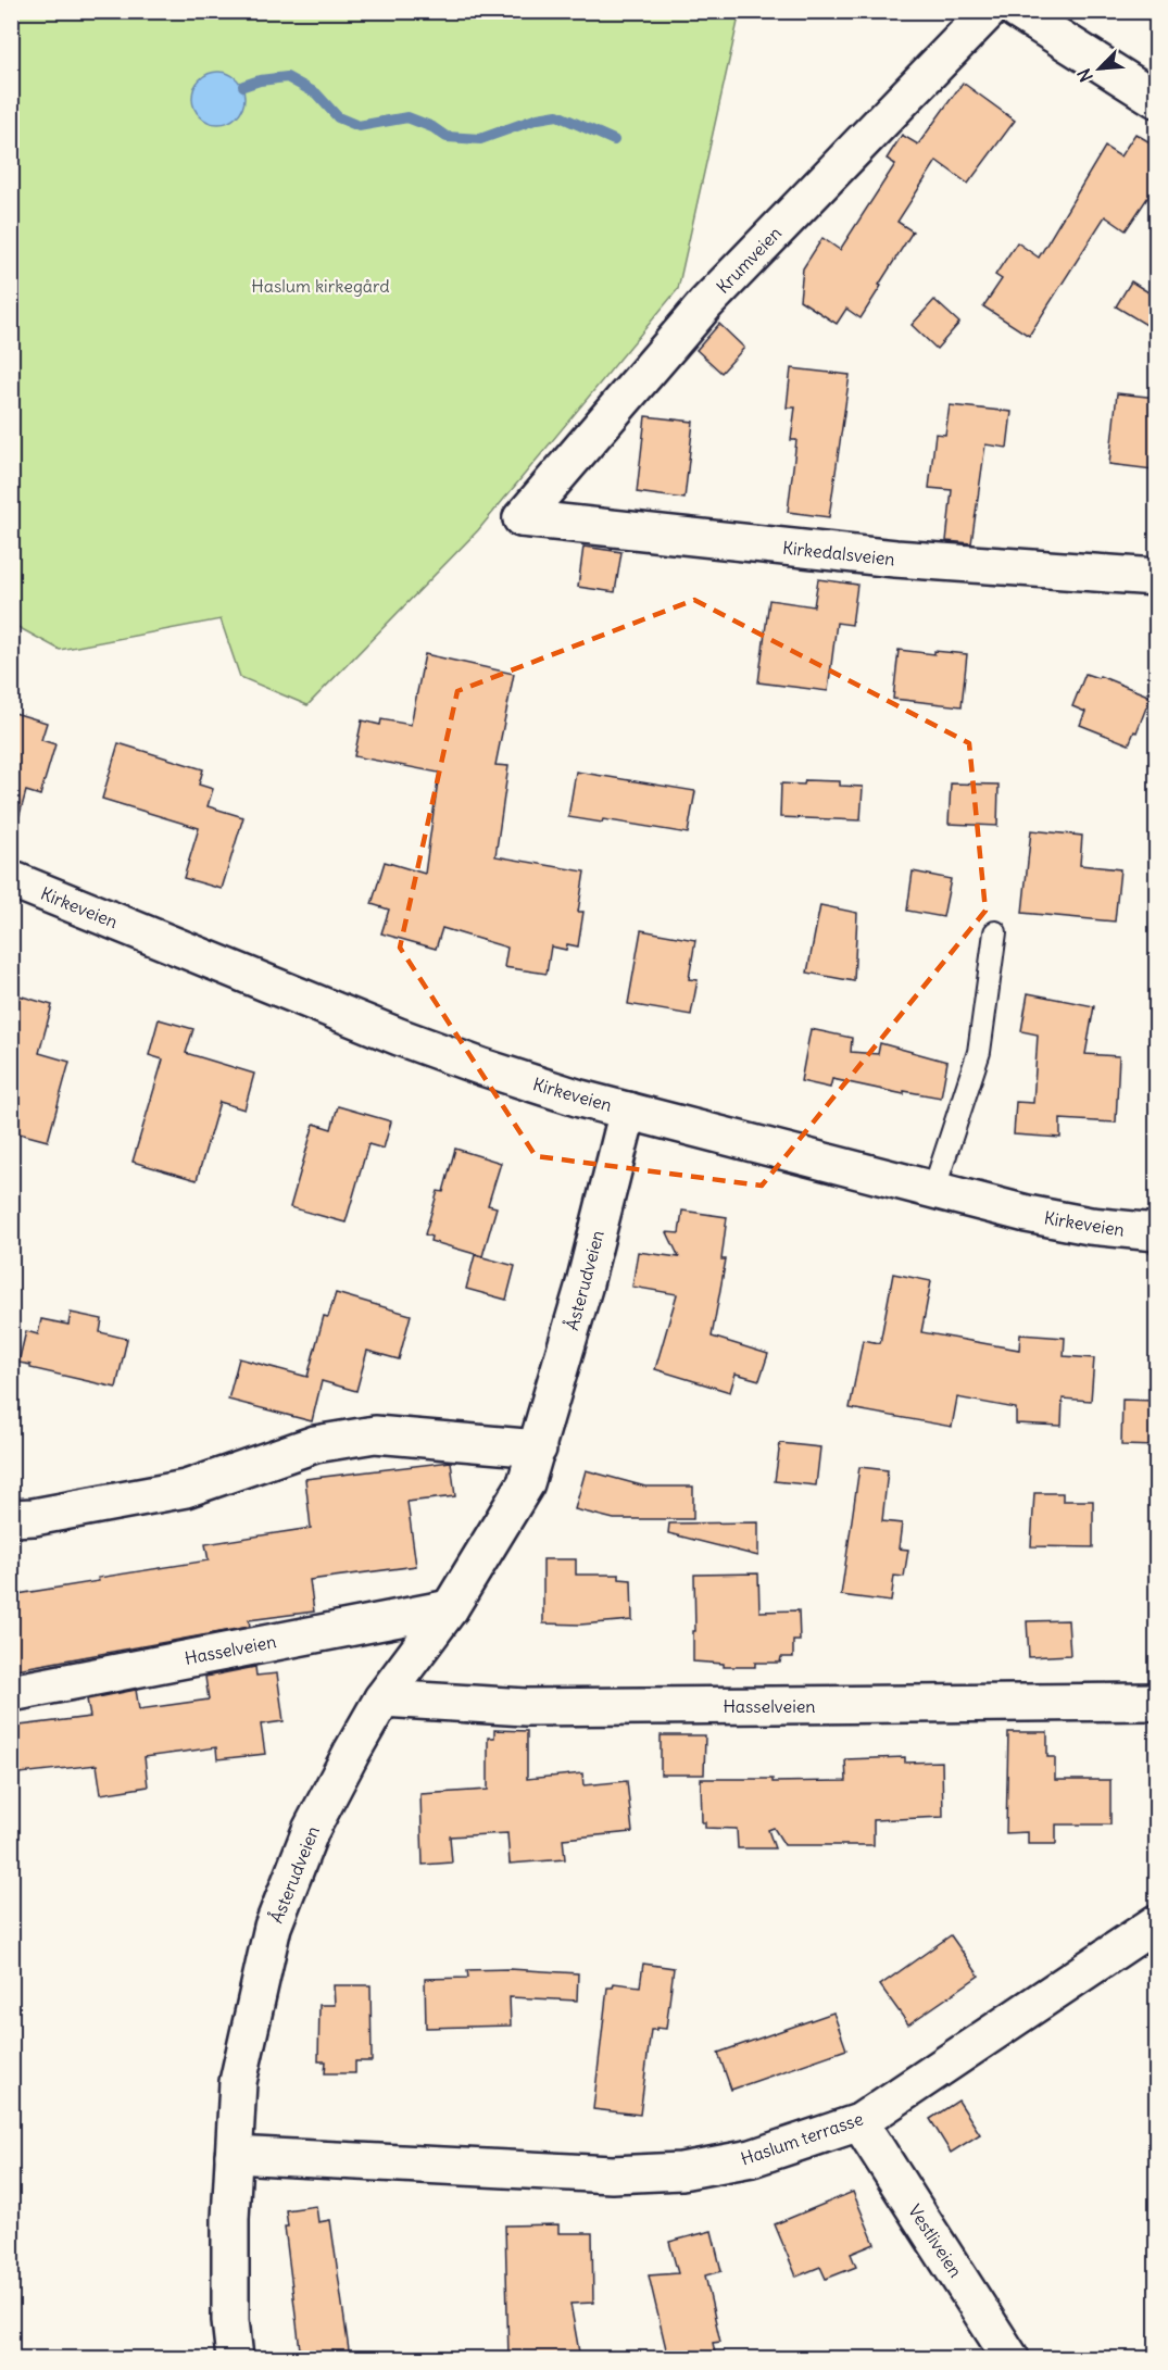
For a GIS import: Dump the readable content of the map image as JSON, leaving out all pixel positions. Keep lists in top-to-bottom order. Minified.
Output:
{"streets":{"street":["Krumveien","Kirkedalsveien","Kirkeveien","Åsterudveien","Hasselveien","Haslum terrasse","Vestliveien"]},"crossings":[["Krumveien","Kirkedalsveien"],["Kirkeveien","Åsterudveien"],["Åsterudveien","Hasselveien"],["Åsterudveien","Haslum terrasse"],["Haslum terrasse","Vestliveien"]],"parks":["Haslum kirkegård"],"north":"bottom left"}
